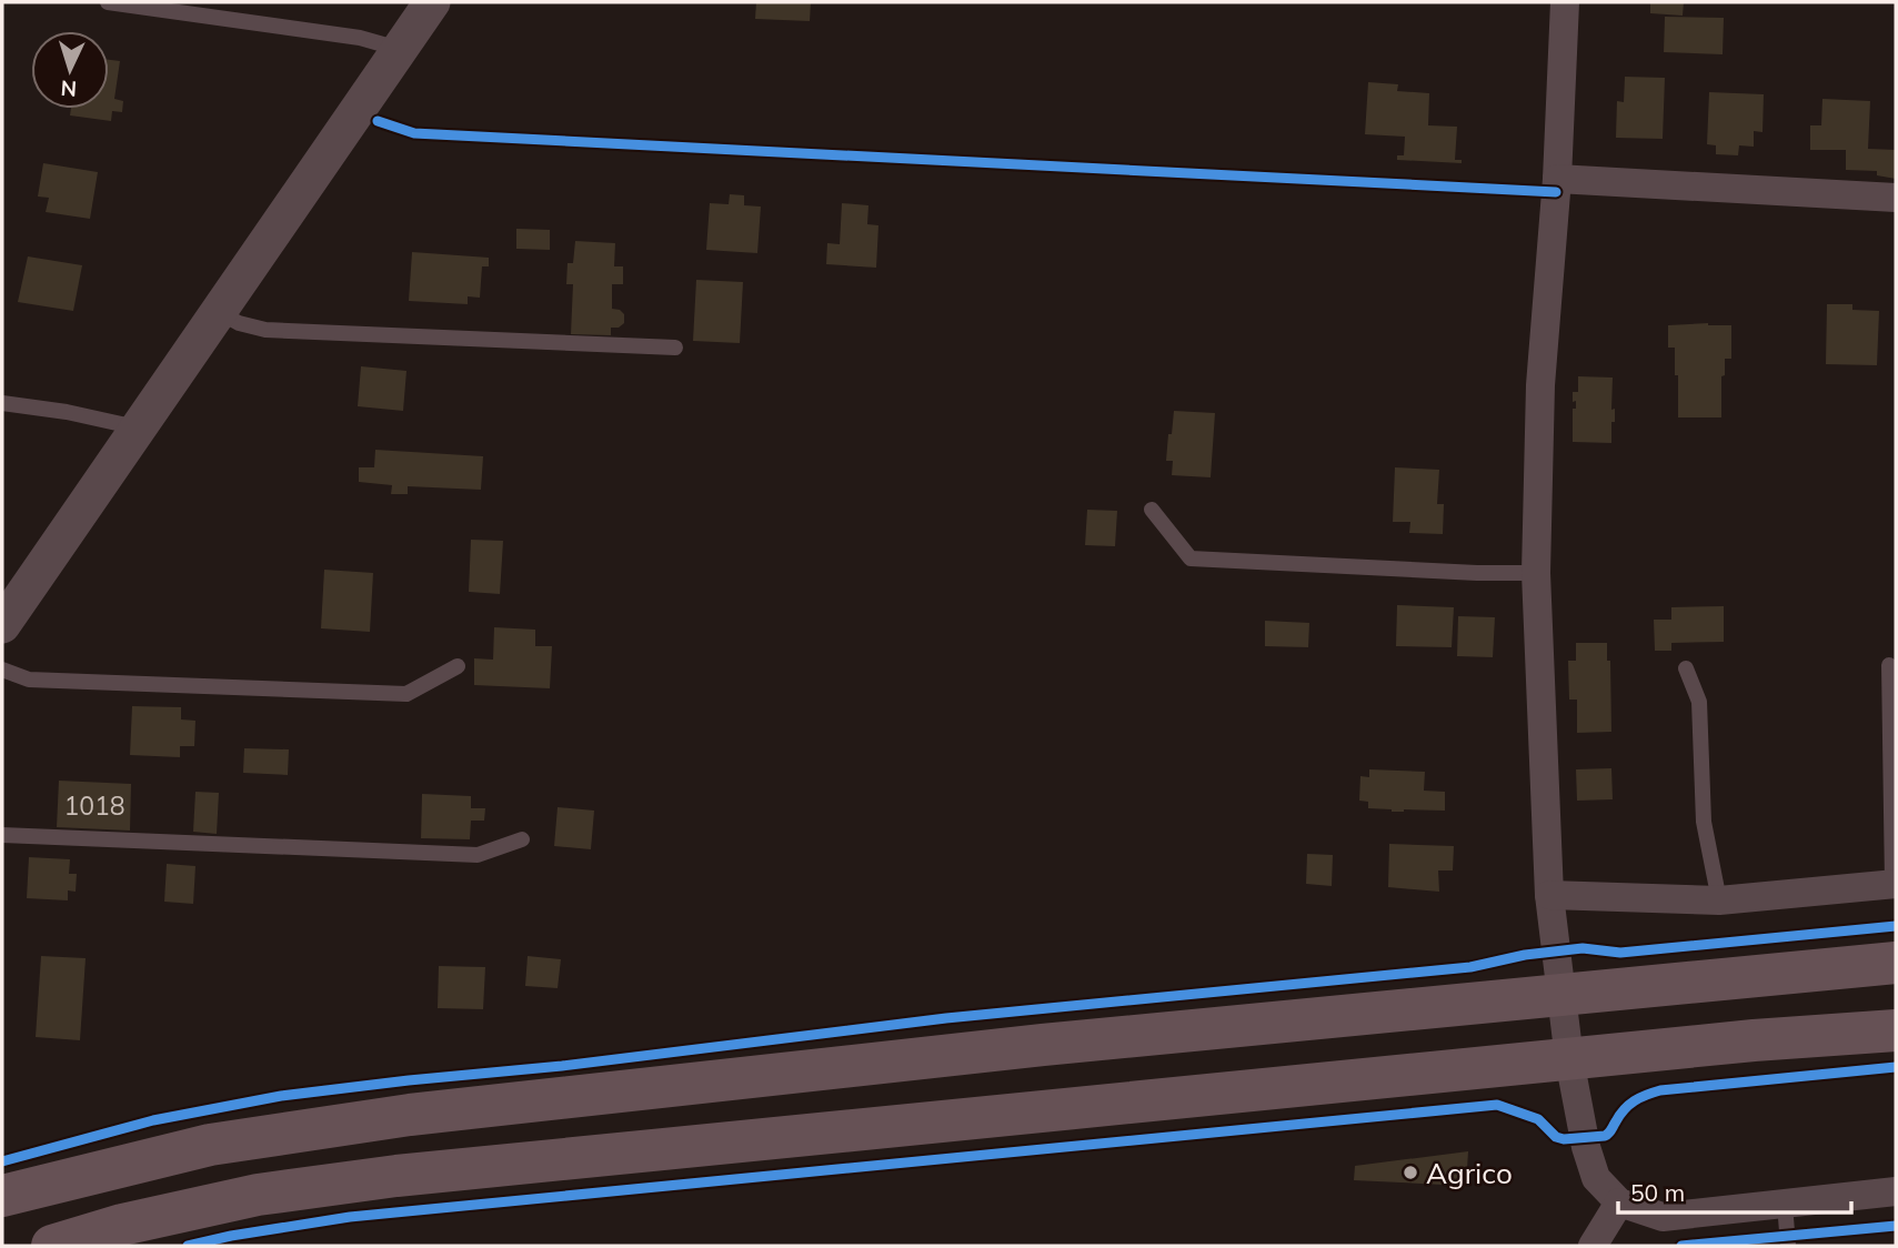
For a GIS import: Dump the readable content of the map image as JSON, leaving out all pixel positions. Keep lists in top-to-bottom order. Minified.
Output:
{"places":["Agrico"],"house_numbers":["1018"],"scale_bar":"50 m","north":"bottom"}
